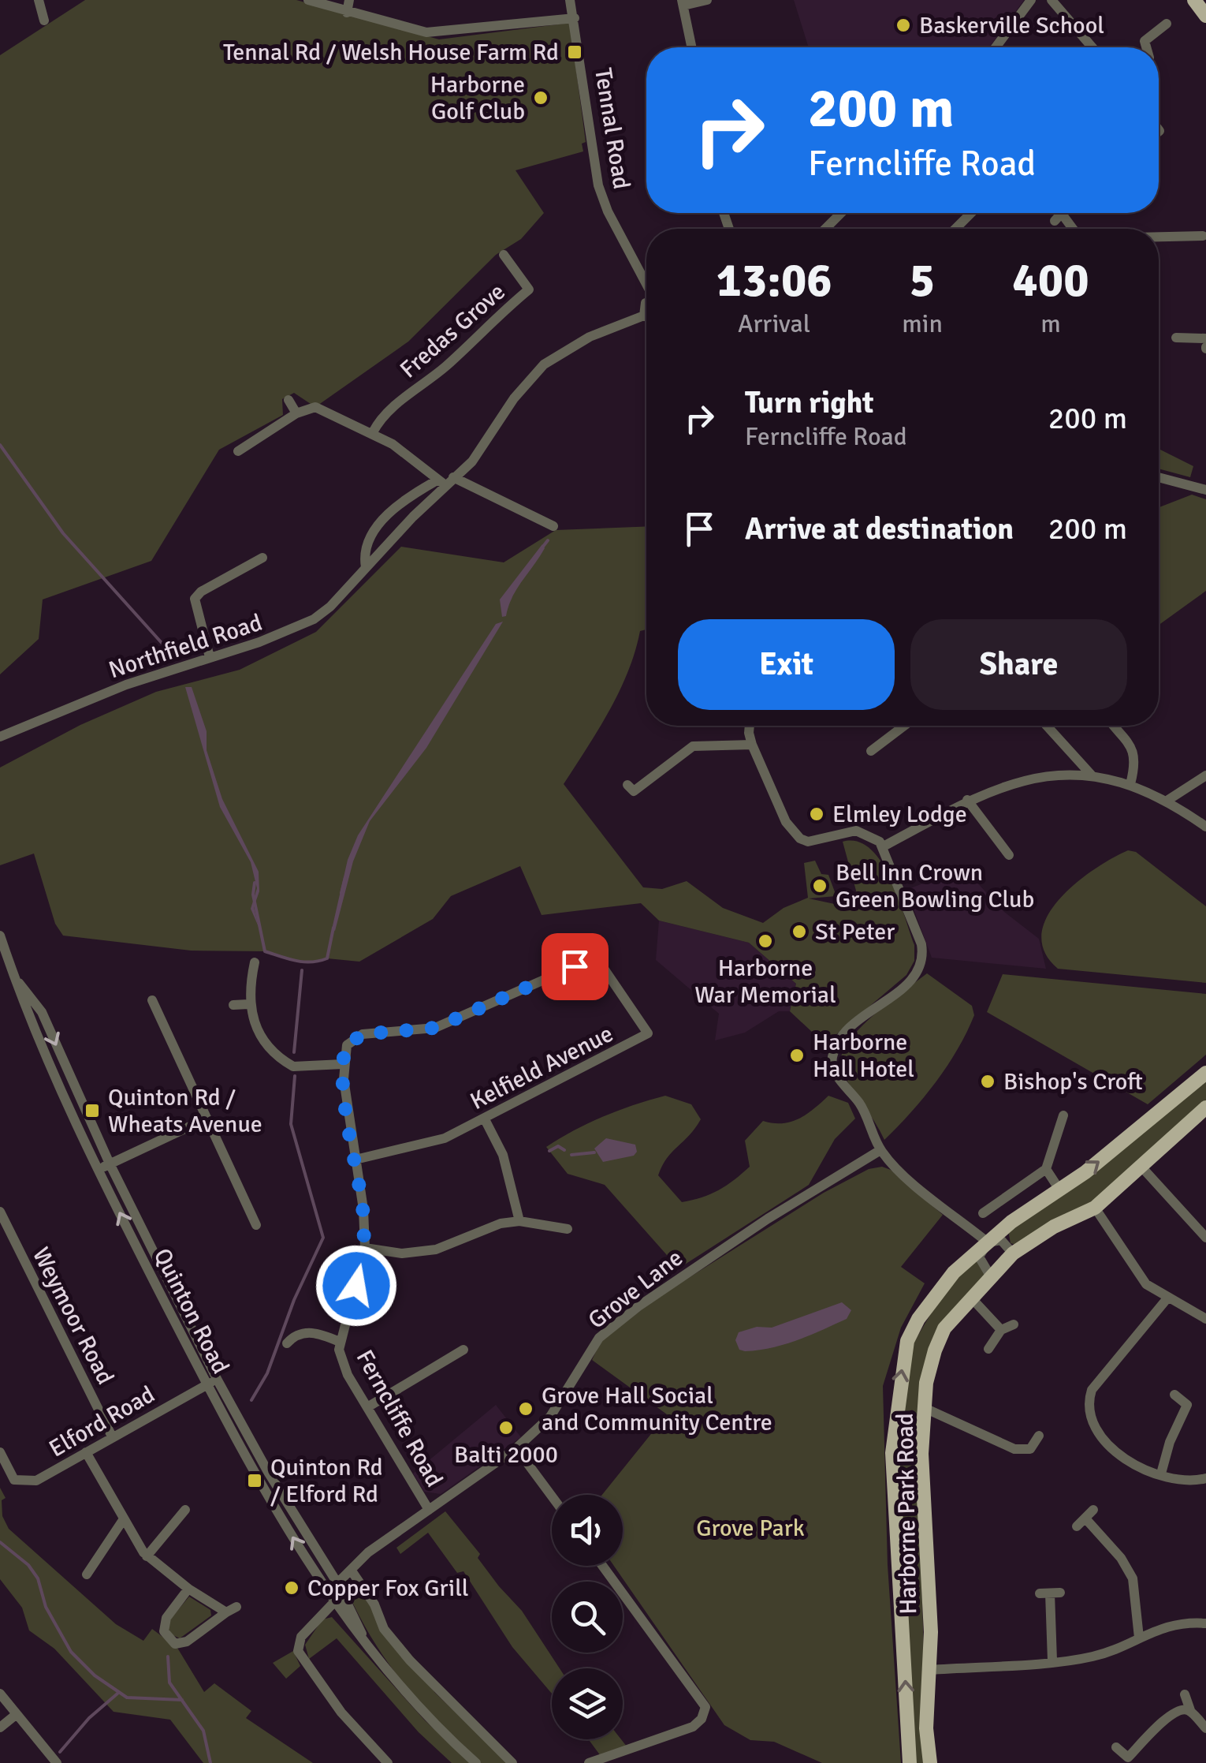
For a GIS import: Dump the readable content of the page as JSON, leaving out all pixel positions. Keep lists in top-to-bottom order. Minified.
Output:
{"streets":{"main road":["Harborne Park Road"],"street":["Tennal Road","Fredas Grove","Northfield Road","Kelfield Avenue","Grove Lane","Quinton Road","Weymoor Road","Ferncliffe Road","Elford Road"]},"crossings":[["Kelfield Avenue","Ferncliffe Road"],["Grove Lane","Quinton Road"],["Grove Lane","Ferncliffe Road"],["Quinton Road","Elford Road"],["Weymoor Road","Elford Road"]],"parks":["Grove Park"],"places":{"other":["Baskerville School","Harborne Golf Club","Elmley Lodge","Bell Inn Crown Green Bowling Club","St Peter","Harborne War Memorial","Harborne Hall Hotel","Bishop's Croft","Grove Hall Social and Community Centre","Balti 2000","Copper Fox Grill"],"transit":["Tennal Rd / Welsh House Farm Rd","Quinton Rd / Wheats Avenue","Quinton Rd / Elford Rd"]},"page":{"turn":["200 m","Ferncliffe Road"],"eta":["13:06","Arrival","5","min","400","m"],"list":[{"name":"Turn right","note":"Ferncliffe Road","value":"200 m"},{"name":"Arrive at destination","value":"200 m"}],"buttons":["Exit","Share"]}}
